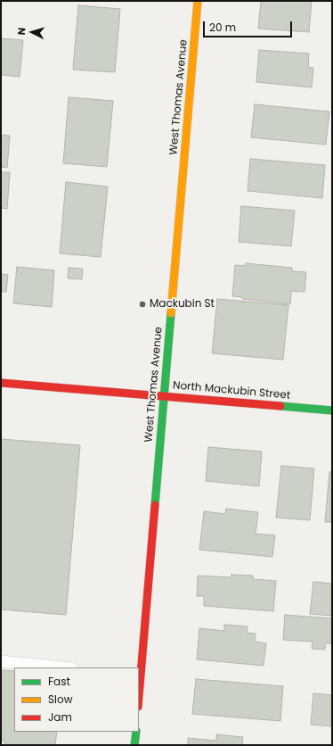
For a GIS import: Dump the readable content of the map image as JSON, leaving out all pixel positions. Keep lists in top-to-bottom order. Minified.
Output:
{"streets":{"street":["West Thomas Avenue","North Mackubin Street"]},"crossings":[["West Thomas Avenue","North Mackubin Street"]],"places":["Mackubin St"],"legend":["Fast","Slow","Jam"],"scale_bar":"20 m","north":"left"}
